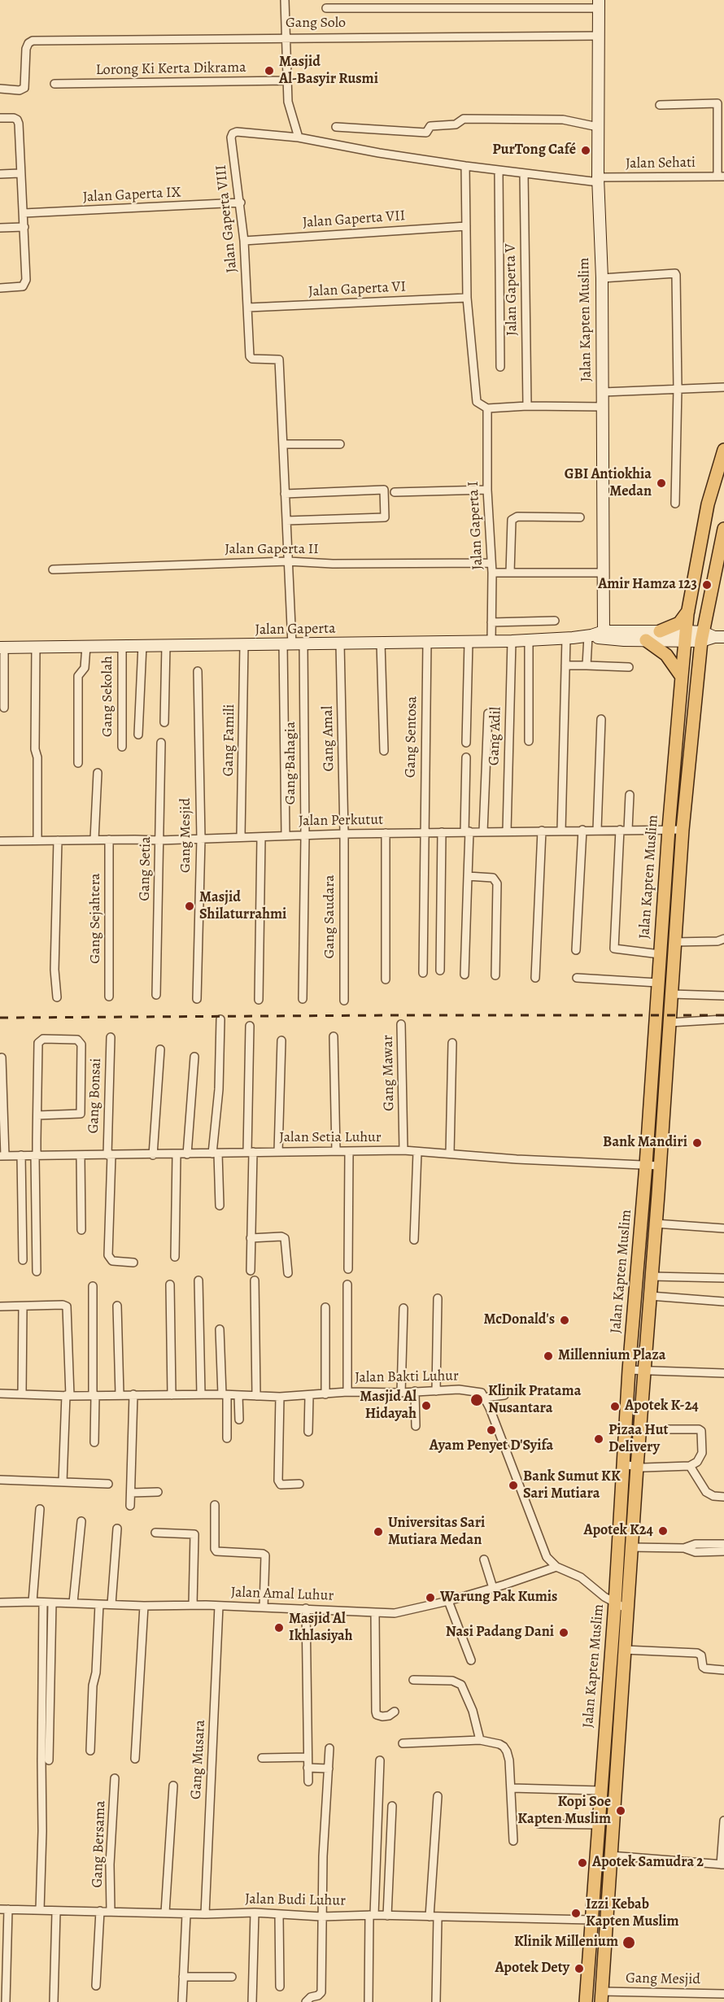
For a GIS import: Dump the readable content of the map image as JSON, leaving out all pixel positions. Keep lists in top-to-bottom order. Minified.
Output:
{"streets":{"main road":["Jalan Kapten Muslim"],"street":["Gang Solo","Lorong Ki Kerta Dikrama","Jalan Sehati","Jalan Gaperta IX","Jalan Gaperta VIII","Jalan Gaperta VII","Jalan Gaperta VI","Jalan Gaperta V","Jalan Gaperta I","Jalan Gaperta II","Jalan Gaperta","Gang Sekolah","Gang Adil","Gang Sentosa","Gang Amal","Gang Famili","Gang Bahagia","Jalan Perkutut","Gang Mesjid","Gang Setia","Gang Saudara","Gang Sejahtera","Gang Mawar","Gang Bonsai","Jalan Setia Luhur","Jalan Bakti Luhur","Jalan Amal Luhur","Gang Musara","Gang Bersama","Jalan Budi Luhur"]},"crossings":[["Gang Solo","Jalan Kapten Muslim"],["Jalan Sehati","Jalan Gaperta VIII"],["Jalan Sehati","Jalan Kapten Muslim"],["Jalan Gaperta IX","Jalan Gaperta VIII"],["Jalan Gaperta VIII","Jalan Gaperta VII"],["Jalan Gaperta VIII","Jalan Gaperta VI"],["Jalan Gaperta VIII","Jalan Gaperta V"],["Jalan Gaperta VIII","Jalan Kapten Muslim"],["Jalan Gaperta VIII","Jalan Gaperta II"],["Jalan Gaperta VIII","Jalan Gaperta"],["Jalan Gaperta VIII","Jalan Perkutut"],["Jalan Kapten Muslim","Jalan Gaperta"],["Jalan Kapten Muslim","Jalan Perkutut"],["Jalan Kapten Muslim","Gang Mesjid"],["Jalan Kapten Muslim","Jalan Setia Luhur"],["Jalan Kapten Muslim","Jalan Budi Luhur"],["Jalan Gaperta I","Jalan Gaperta II"],["Jalan Gaperta I","Jalan Gaperta"],["Jalan Gaperta","Gang Sekolah"],["Jalan Gaperta","Gang Adil"],["Jalan Gaperta","Gang Sentosa"],["Jalan Gaperta","Gang Amal"],["Jalan Gaperta","Gang Famili"],["Jalan Gaperta","Gang Bahagia"],["Gang Adil","Jalan Perkutut"],["Gang Sentosa","Jalan Perkutut"],["Gang Amal","Jalan Perkutut"],["Gang Amal","Gang Saudara"],["Gang Famili","Jalan Perkutut"],["Gang Bahagia","Jalan Perkutut"],["Jalan Perkutut","Gang Mesjid"],["Jalan Perkutut","Gang Setia"],["Jalan Perkutut","Gang Saudara"],["Jalan Perkutut","Gang Sejahtera"],["Gang Mawar","Jalan Setia Luhur"],["Gang Bonsai","Jalan Setia Luhur"],["Jalan Amal Luhur","Gang Musara"],["Gang Musara","Jalan Budi Luhur"],["Gang Bersama","Jalan Budi Luhur"]],"places":["Masjid Al-Basyir Rusmi","PurTong Café","GBI Antiokhia Medan","Amir Hamza 123","Masjid Shilaturrahmi","Bank Mandiri","McDonald's","Millennium Plaza","Klinik Pratama Nusantara","Masjid Al Hidayah","Apotek K-24","Ayam Penyet D'Syifa","Pizaa Hut Delivery","Bank Sumut KK Sari Mutiara","Apotek K24","Universitas Sari Mutiara Medan","Warung Pak Kumis","Masjid Al Ikhlasiyah","Nasi Padang Dani","Kopi Soe Kapten Muslim","Apotek Samudra 2","Izzi Kebab Kapten Muslim","Klinik Millenium","Apotek Dety"]}
